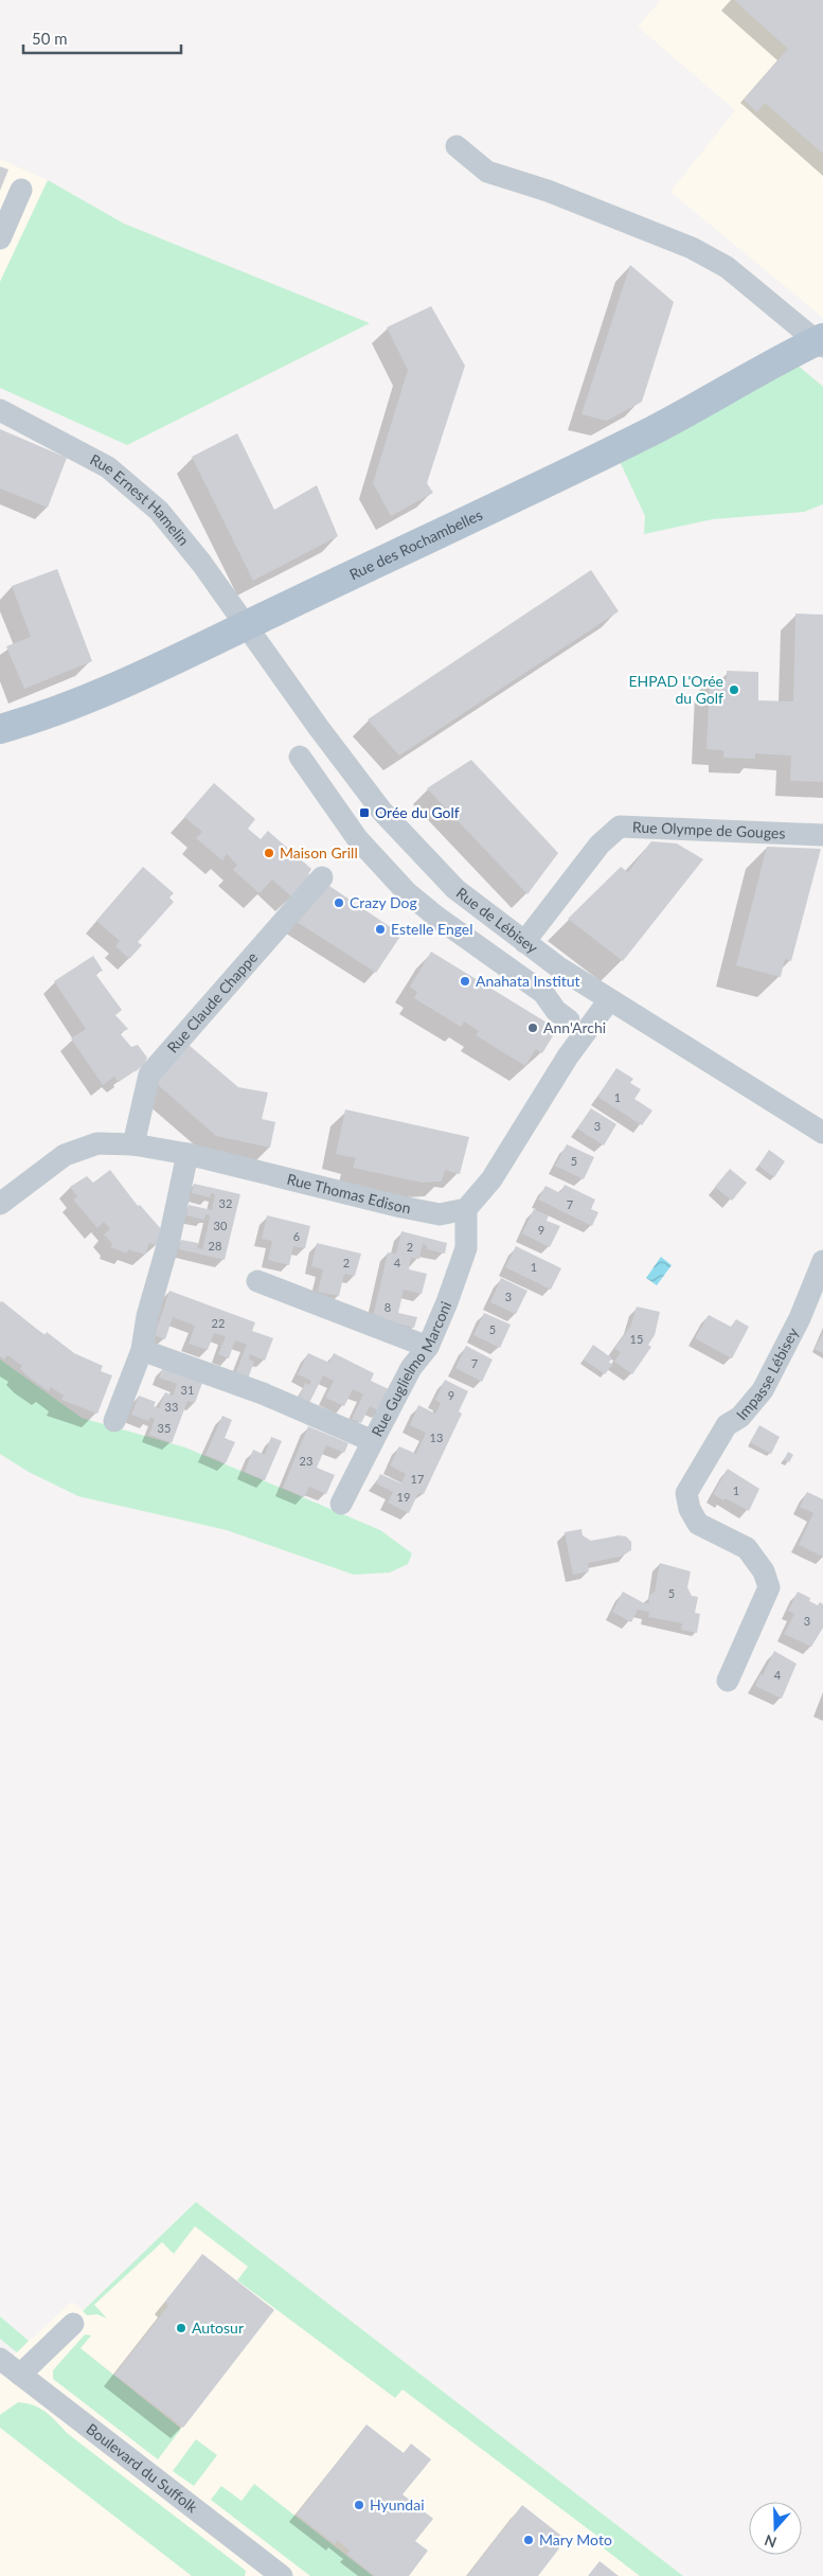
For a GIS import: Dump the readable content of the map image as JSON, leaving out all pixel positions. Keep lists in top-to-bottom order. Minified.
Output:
{"streets":{"main road":["Rue des Rochambelles"],"street":["Rue Ernest Hamelin","Rue Olympe de Gouges","Rue de Lébisey","Rue Claude Chappe","Rue Thomas Edison","Rue Guglielmo Marconi","Impasse Lébisey","Boulevard du Suffolk"]},"crossings":[["Rue Ernest Hamelin","Rue des Rochambelles"],["Rue Ernest Hamelin","Rue de Lébisey"],["Rue des Rochambelles","Rue de Lébisey"],["Rue Olympe de Gouges","Rue de Lébisey"],["Rue Claude Chappe","Rue Thomas Edison"],["Rue Thomas Edison","Rue Guglielmo Marconi"]],"places":{"other":["EHPAD L'Orée du Golf","Maison Grill","Crazy Dog","Estelle Engel","Anahata Institut","Ann'Archi","Autosur","Hyundai","Mary Moto"],"transit":["Orée du Golf"]},"house_numbers":["1","3","5","32","7","30","9","6","28","2","2","4","1","3","8","22","5","15","7","31","9","33","35","13","23","17","1","19","5","3","4"],"scale_bar":"50 m","north":"bottom"}
